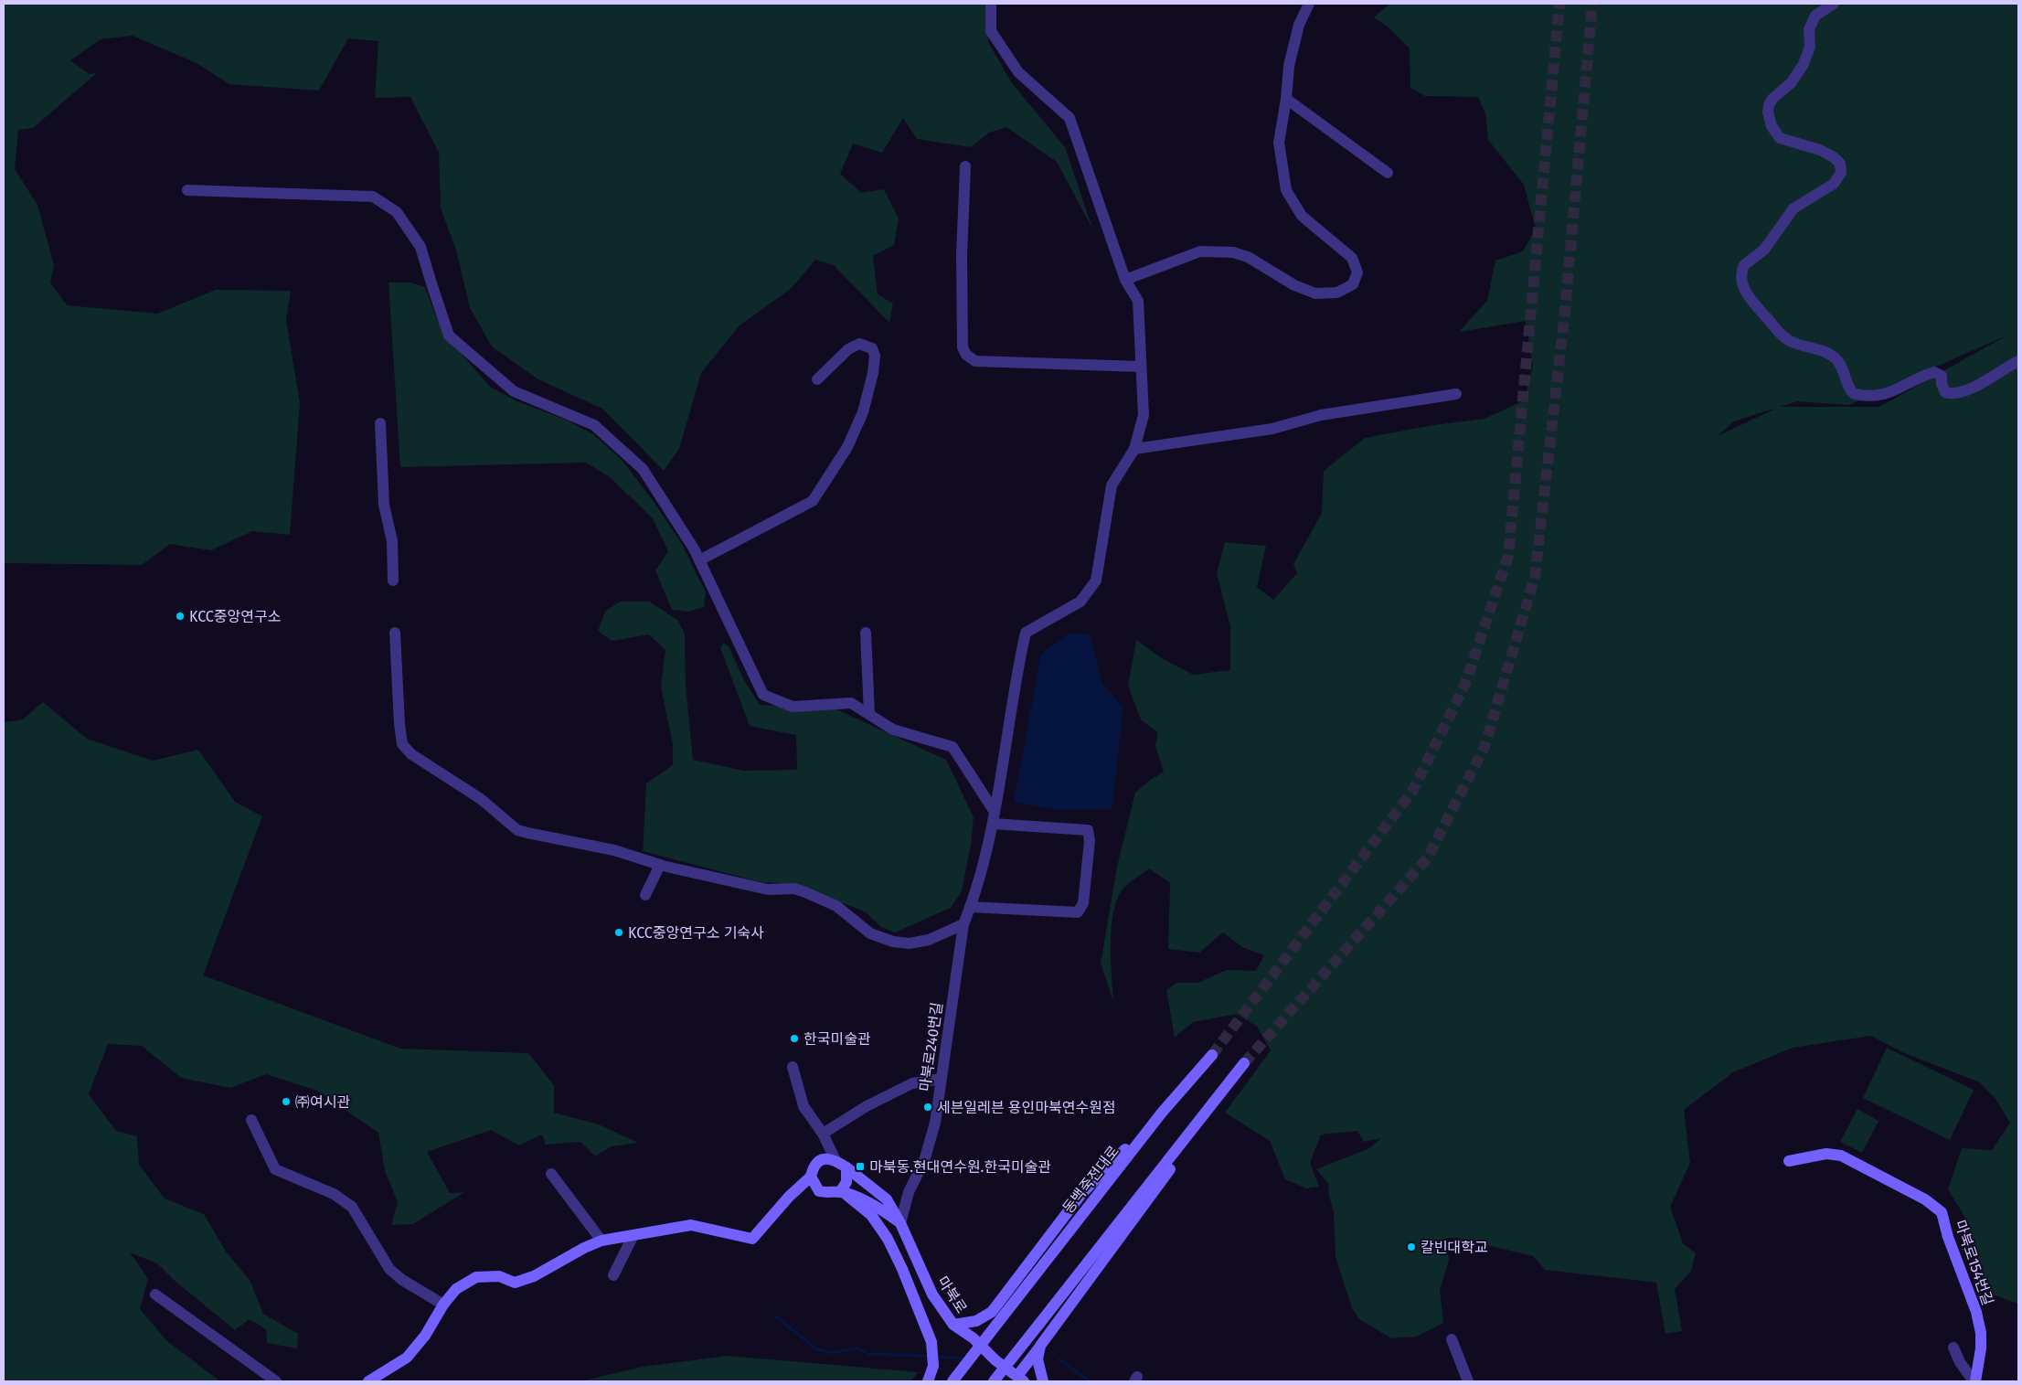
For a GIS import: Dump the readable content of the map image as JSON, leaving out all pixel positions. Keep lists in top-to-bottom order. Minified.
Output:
{"streets":{"main road":["동백죽전대로","마북로154번길","마북로"],"street":["마북로240번길"]},"crossings":[["마북로240번길","마북로"]],"places":{"other":["KCC중앙연구소","KCC중앙연구소 기숙사","한국미술관","㈜여시관","세븐일레븐 용인마북연수원점","칼빈대학교"],"transit":["마북동.현대연수원.한국미술관"]}}
